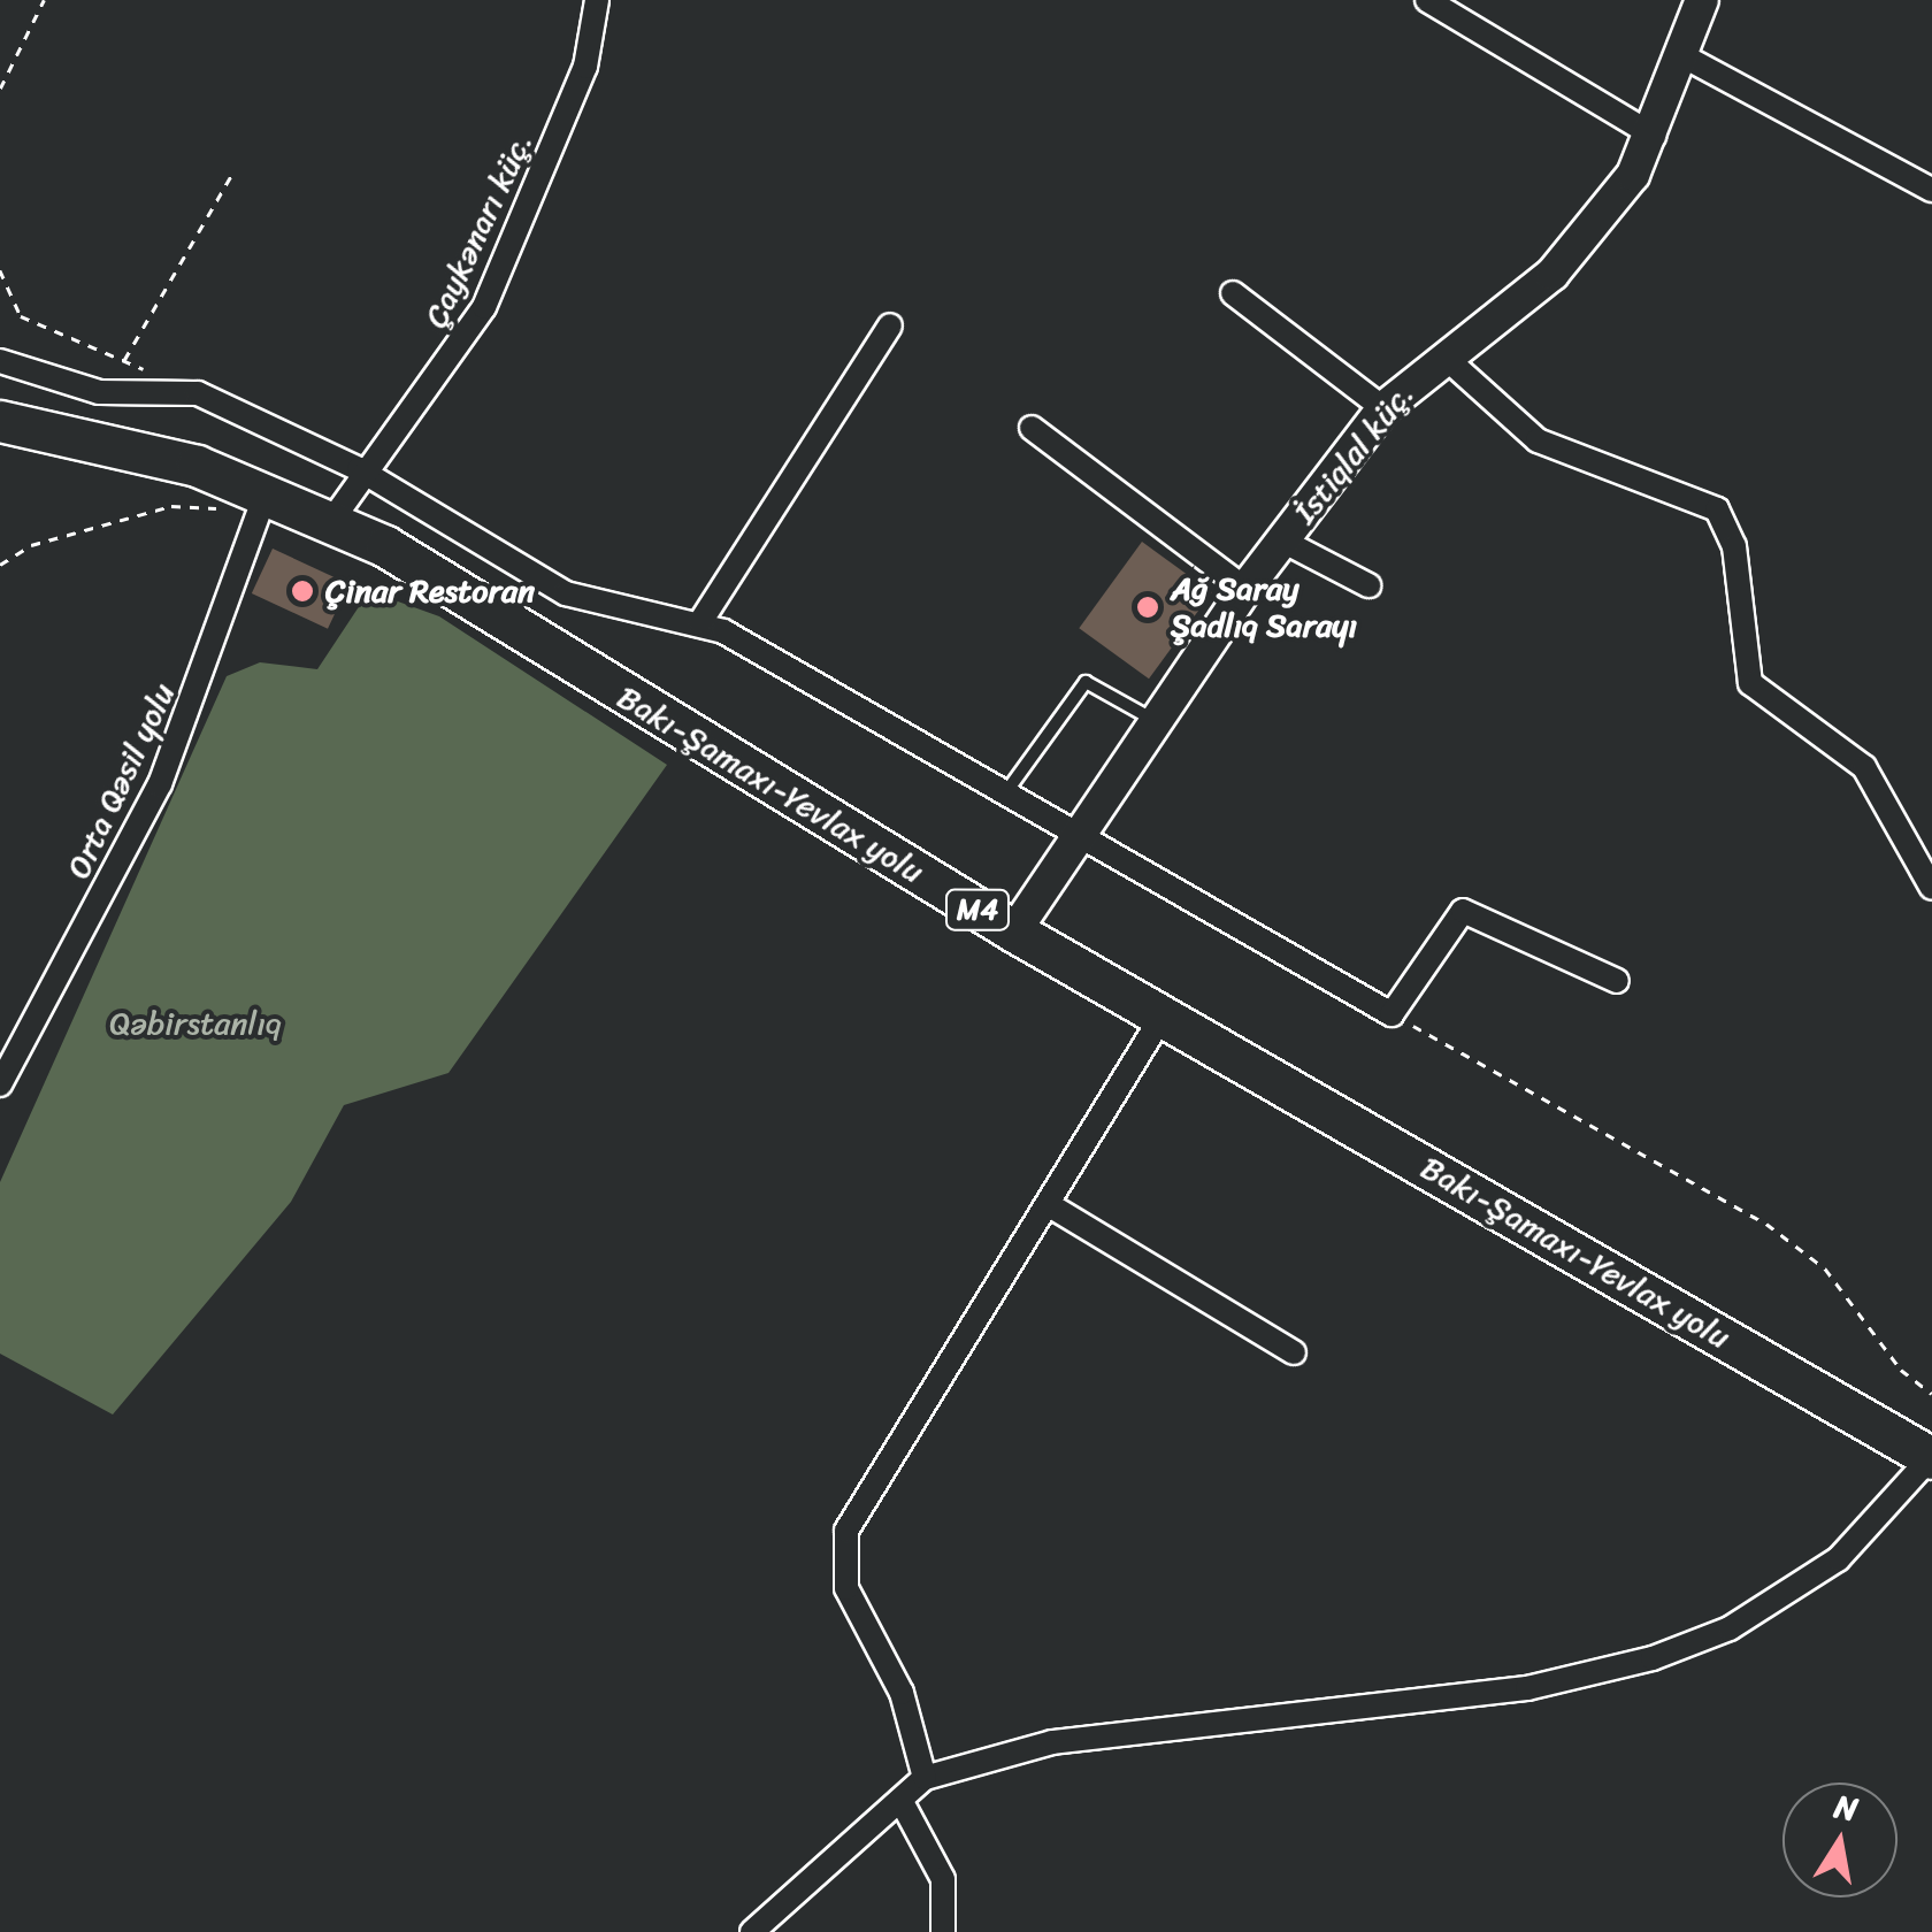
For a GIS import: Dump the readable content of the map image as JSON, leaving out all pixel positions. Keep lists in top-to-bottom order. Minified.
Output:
{"streets":{"highway":["Bakı-Şamaxı-Yevlax yolu","M4"],"street":["Çaykənarı küç.","İstiqlal küç.","Orta Qəsil yolu"]},"crossings":[["Çaykənarı küç.","Bakı-Şamaxı-Yevlax yolu"],["İstiqlal küç.","Bakı-Şamaxı-Yevlax yolu"],["Orta Qəsil yolu","Bakı-Şamaxı-Yevlax yolu"]],"parks":["Qəbirstanlıq"],"places":["Çinar Restoran","Ağ Saray Şadlıq Sarayı"],"north":"top"}
